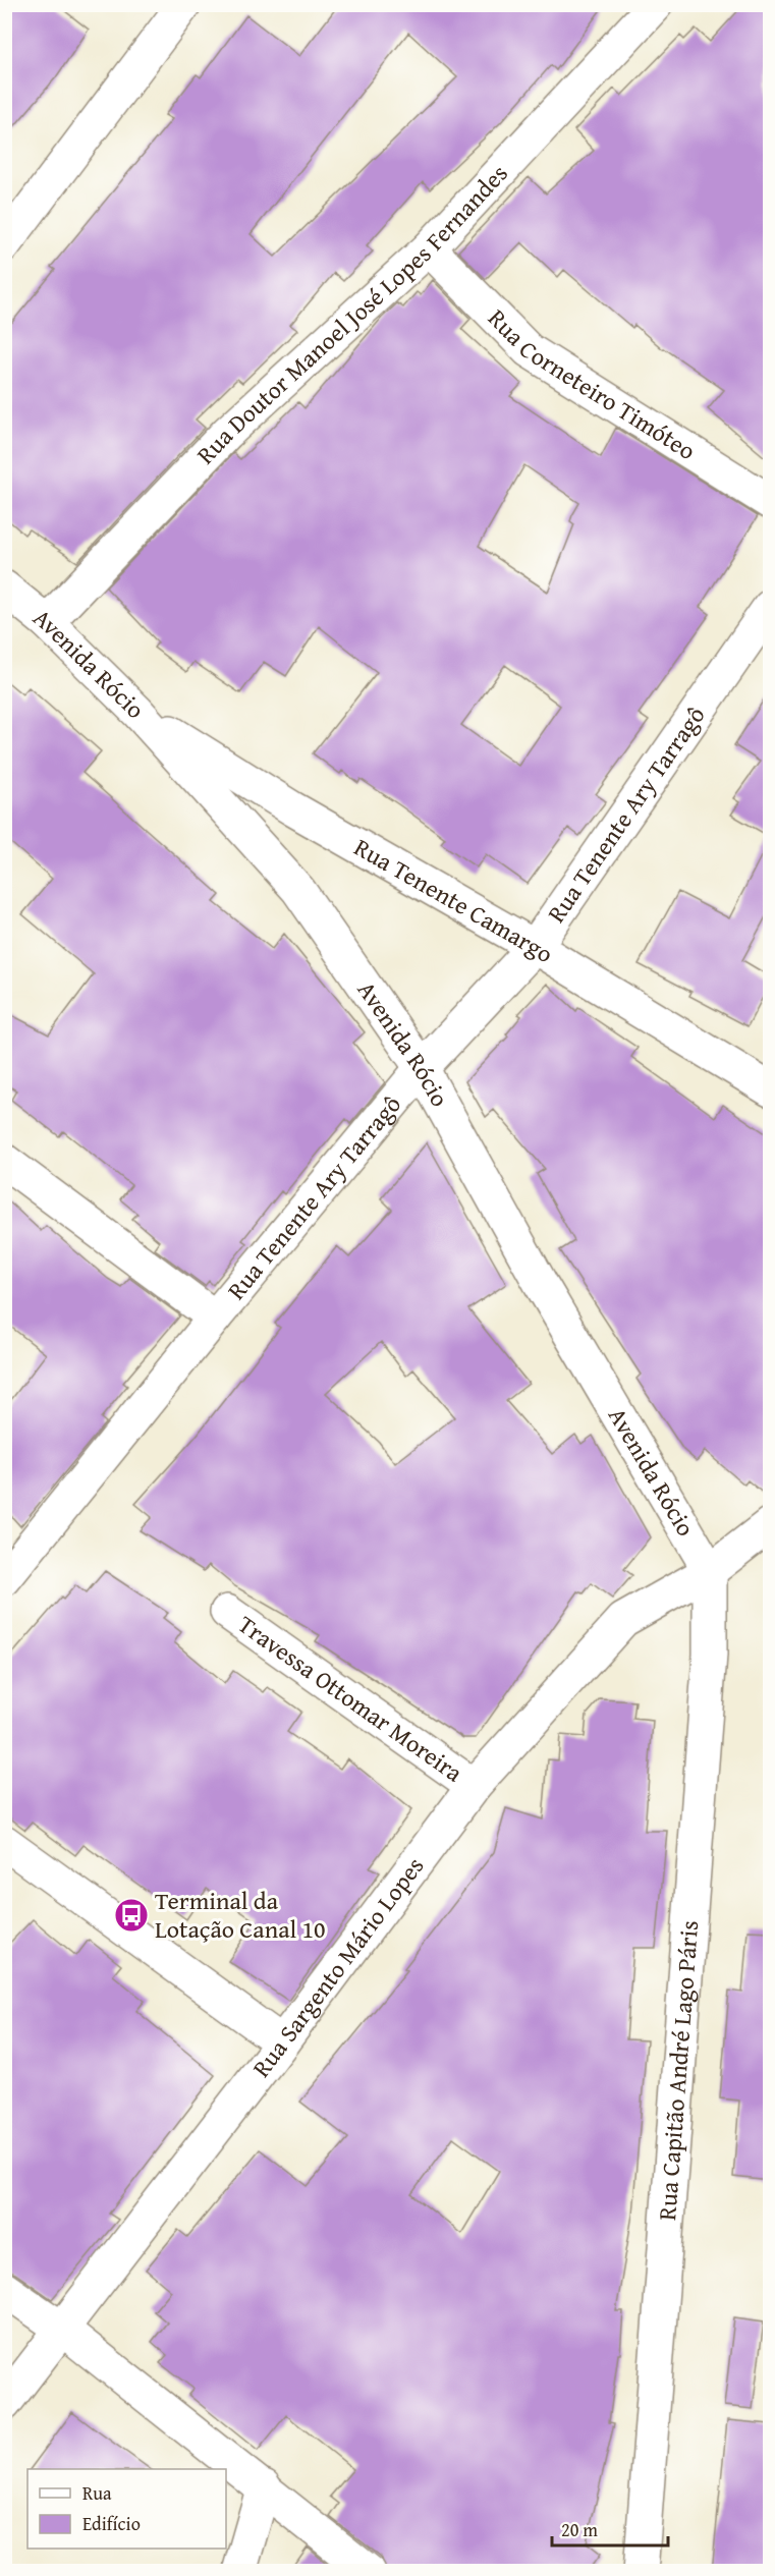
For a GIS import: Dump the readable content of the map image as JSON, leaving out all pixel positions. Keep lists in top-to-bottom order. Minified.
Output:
{"streets":{"street":["Rua Doutor Manoel José Lopes Fernandes","Rua Corneteiro Timóteo","Avenida Rócio","Rua Tenente Ary Tarragô","Rua Tenente Camargo","Travessa Ottomar Moreira","Rua Sargento Mário Lopes","Rua Capitão André Lago Páris"]},"crossings":[["Rua Doutor Manoel José Lopes Fernandes","Rua Corneteiro Timóteo"],["Rua Doutor Manoel José Lopes Fernandes","Avenida Rócio"],["Avenida Rócio","Rua Tenente Ary Tarragô"],["Avenida Rócio","Rua Tenente Camargo"],["Avenida Rócio","Rua Sargento Mário Lopes"],["Avenida Rócio","Rua Capitão André Lago Páris"],["Rua Tenente Ary Tarragô","Rua Tenente Camargo"],["Travessa Ottomar Moreira","Rua Sargento Mário Lopes"],["Rua Sargento Mário Lopes","Rua Capitão André Lago Páris"]],"places":{"bus stop":["Terminal da Lotação Canal 10"]},"legend":["Rua","Edifício"],"scale_bar":"20 m"}
